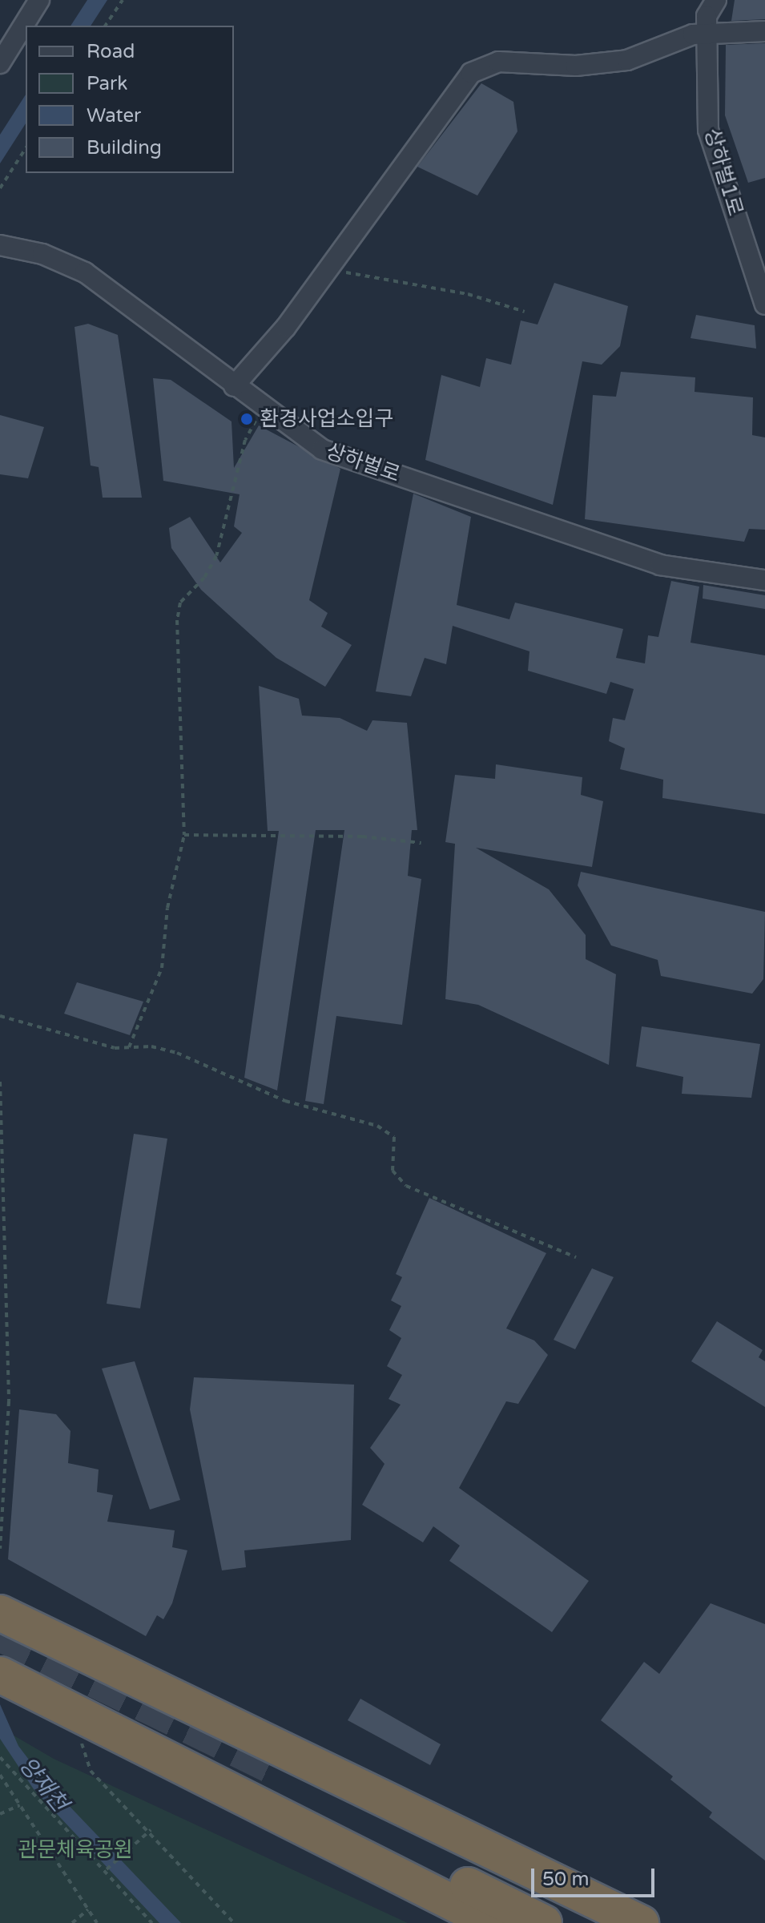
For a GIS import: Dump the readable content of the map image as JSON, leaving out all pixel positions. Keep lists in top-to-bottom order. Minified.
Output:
{"streets":{"street":["상하벌1로","상하벌로"]},"water":["양재천"],"parks":["관문체육공원"],"places":["환경사업소입구"],"legend":["Road","Park","Water","Building"],"scale_bar":"50 m"}
